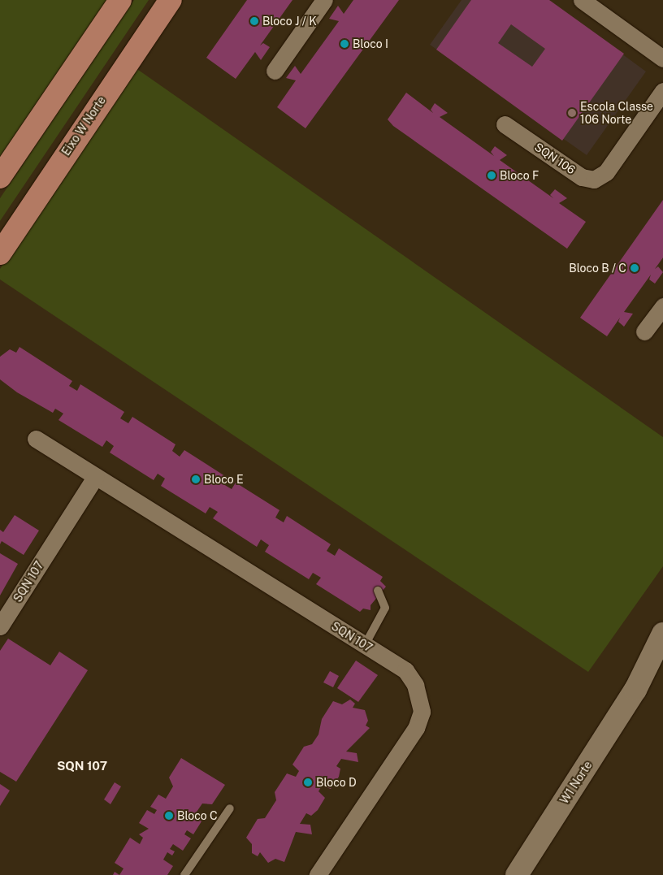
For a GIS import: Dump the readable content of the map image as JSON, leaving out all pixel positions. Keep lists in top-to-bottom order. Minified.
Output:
{"streets":{"main road":["Eixo W Norte"],"street":["SQN 106","SQN 107","W1 Norte"]},"districts":["SQN 107"],"places":["Bloco J / K","Bloco I","Escola Classe 106 Norte","Bloco F","Bloco B / C","Bloco E","Bloco D","Bloco C"]}
